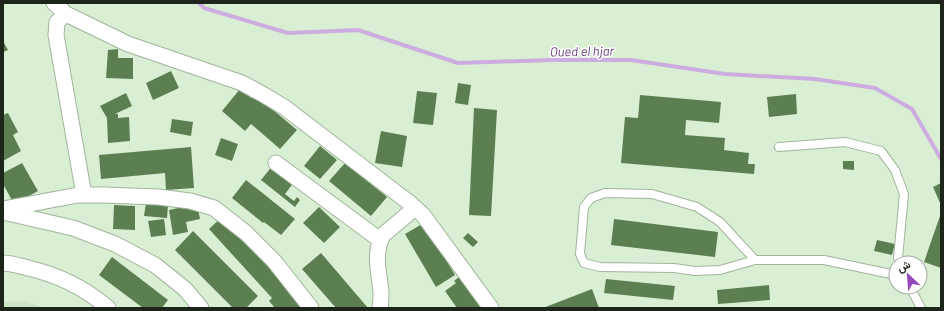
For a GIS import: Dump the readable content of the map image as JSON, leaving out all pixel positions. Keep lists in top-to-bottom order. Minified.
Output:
{"water":["Oued el hjar"],"north":"top left"}
